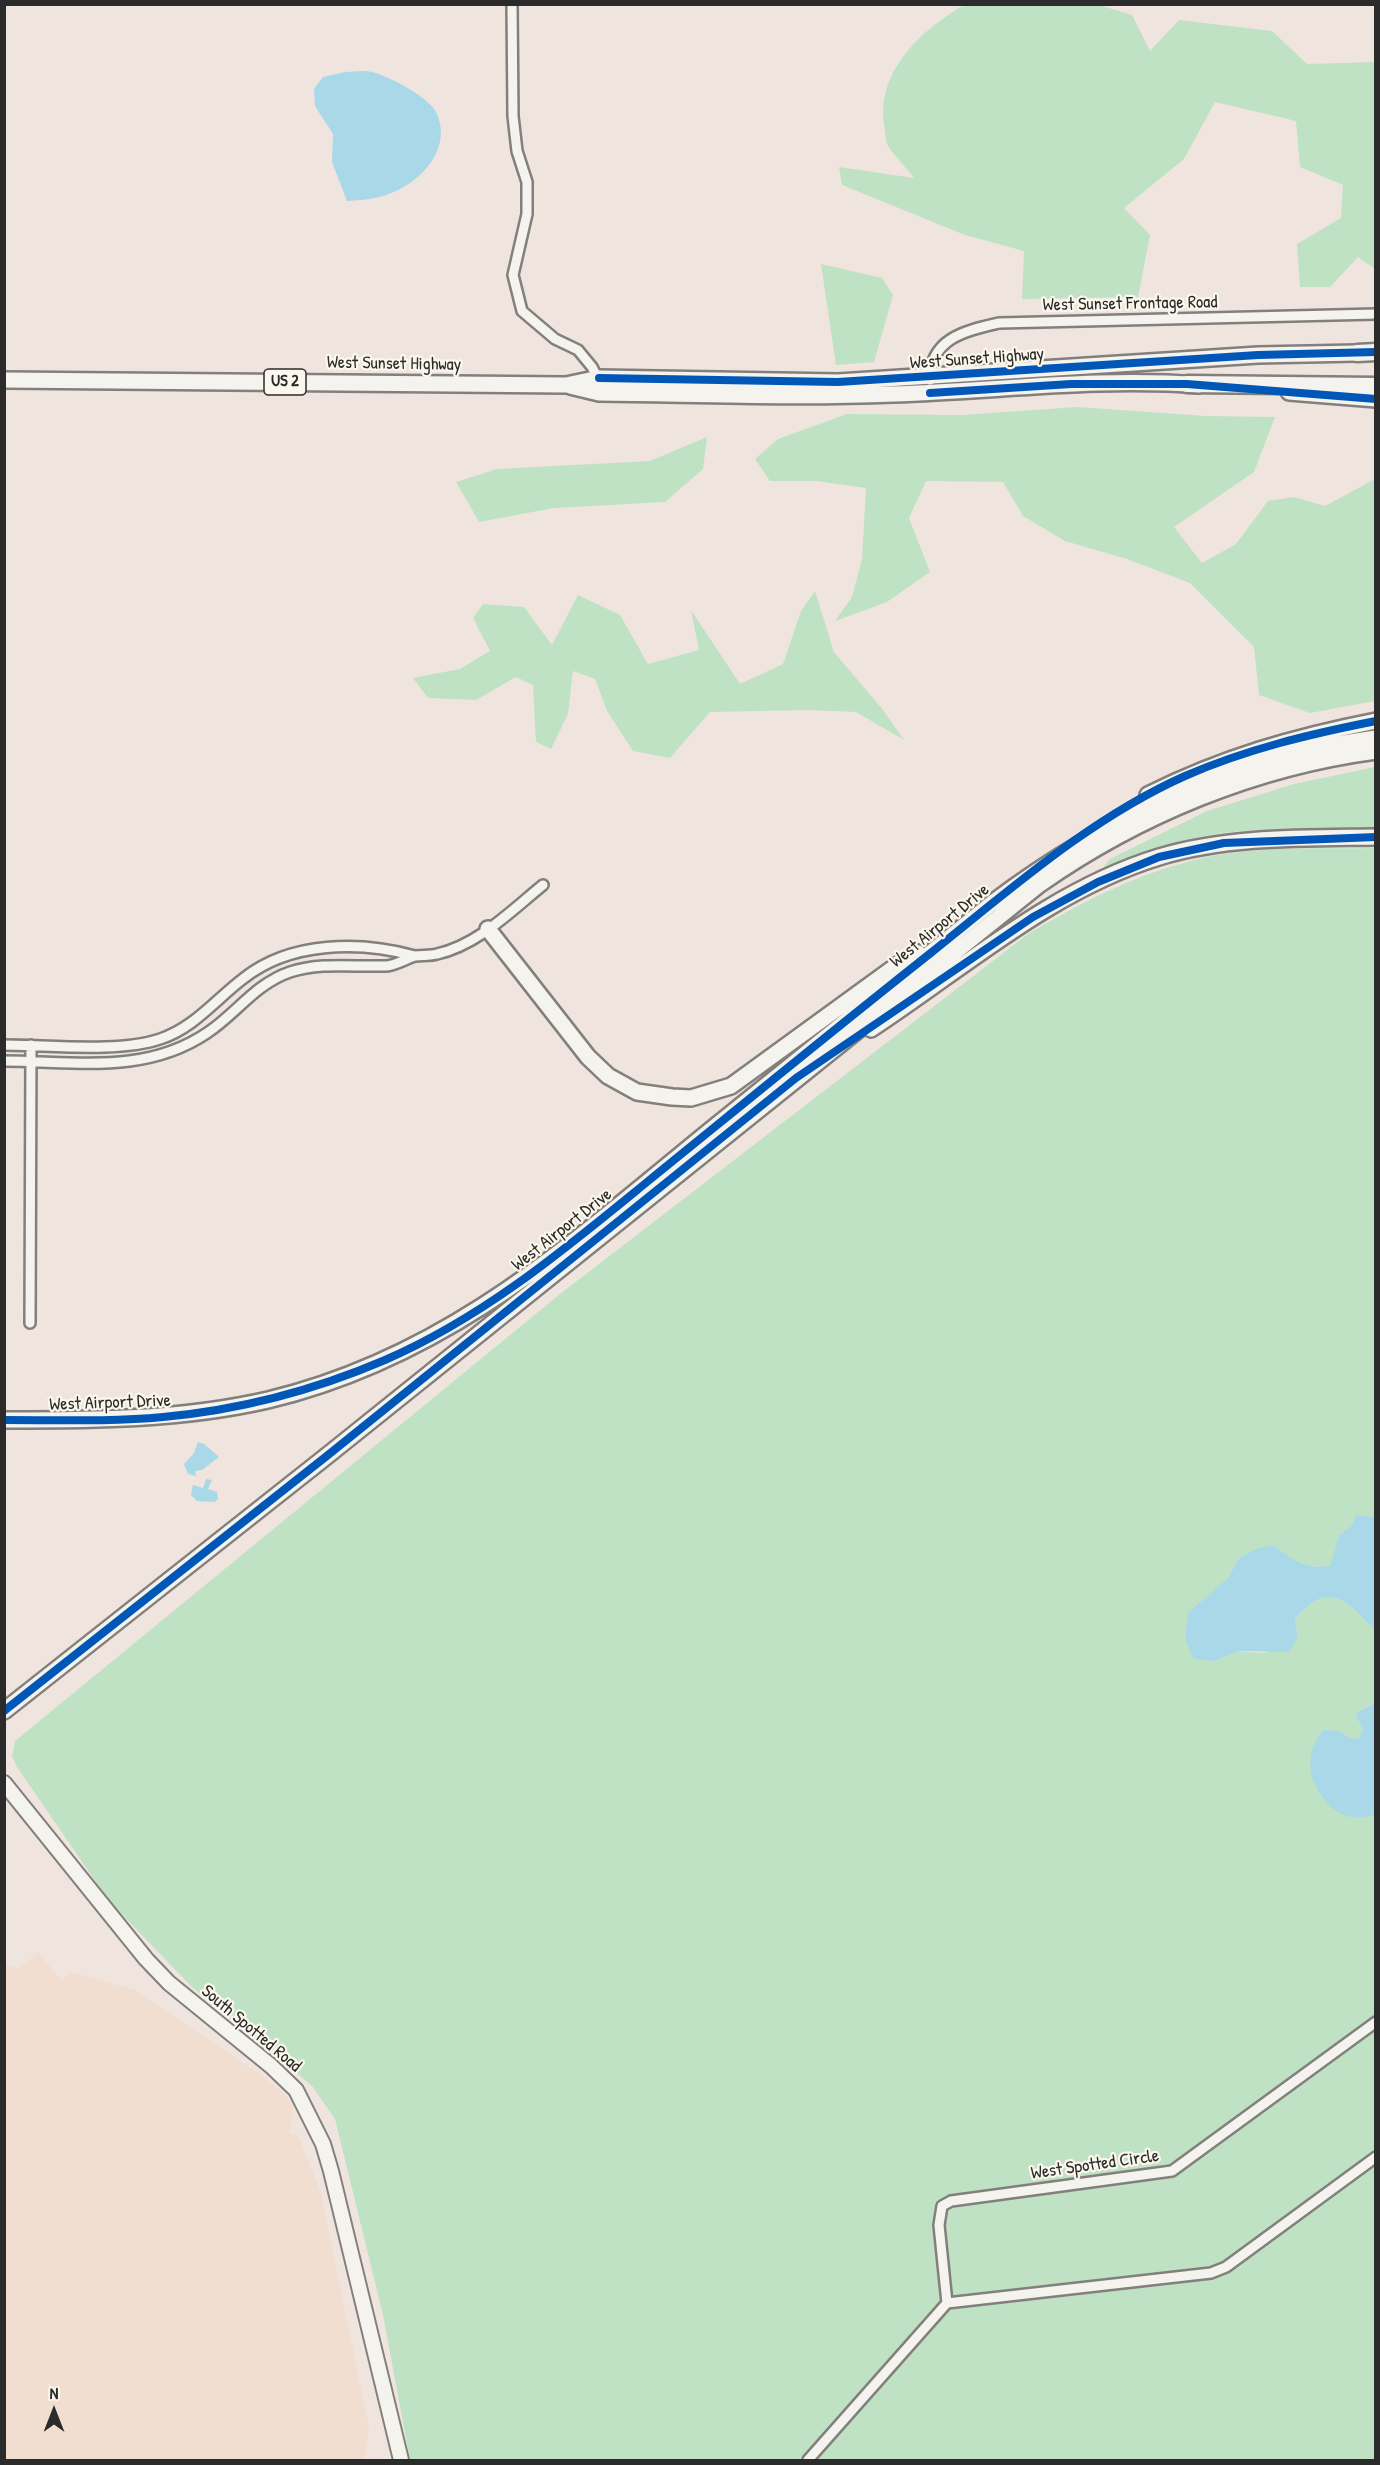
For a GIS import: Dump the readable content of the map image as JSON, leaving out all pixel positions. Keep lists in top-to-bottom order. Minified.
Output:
{"streets":{"highway":["US 2"],"main road":["West Sunset Highway","West Airport Drive","South Spotted Road"],"street":["West Sunset Frontage Road","West Spotted Circle"]},"crossings":[["West Sunset Frontage Road","West Sunset Highway"],["West Sunset Highway","US 2"]],"north":"top"}
